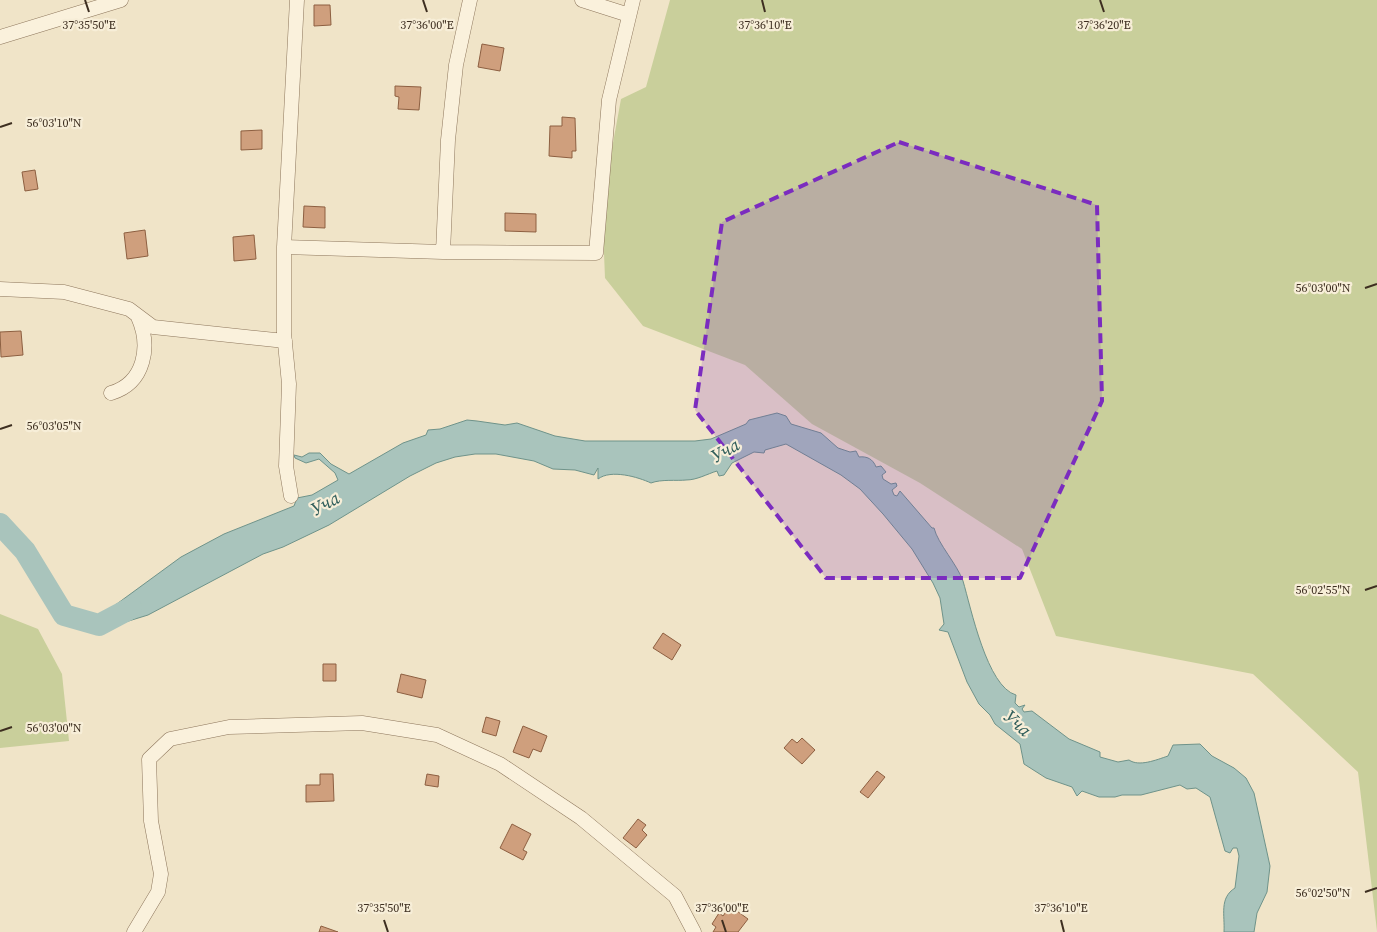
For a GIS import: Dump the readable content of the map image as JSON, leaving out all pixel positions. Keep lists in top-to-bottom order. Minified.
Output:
{"water":["Уча"],"coordinates":["37°35'50\"E","37°36'00\"E","37°36'10\"E","37°36'20\"E","56°03'10\"N","56°03'00\"N","56°03'05\"N","56°02'55\"N","56°02'50\"N"]}
